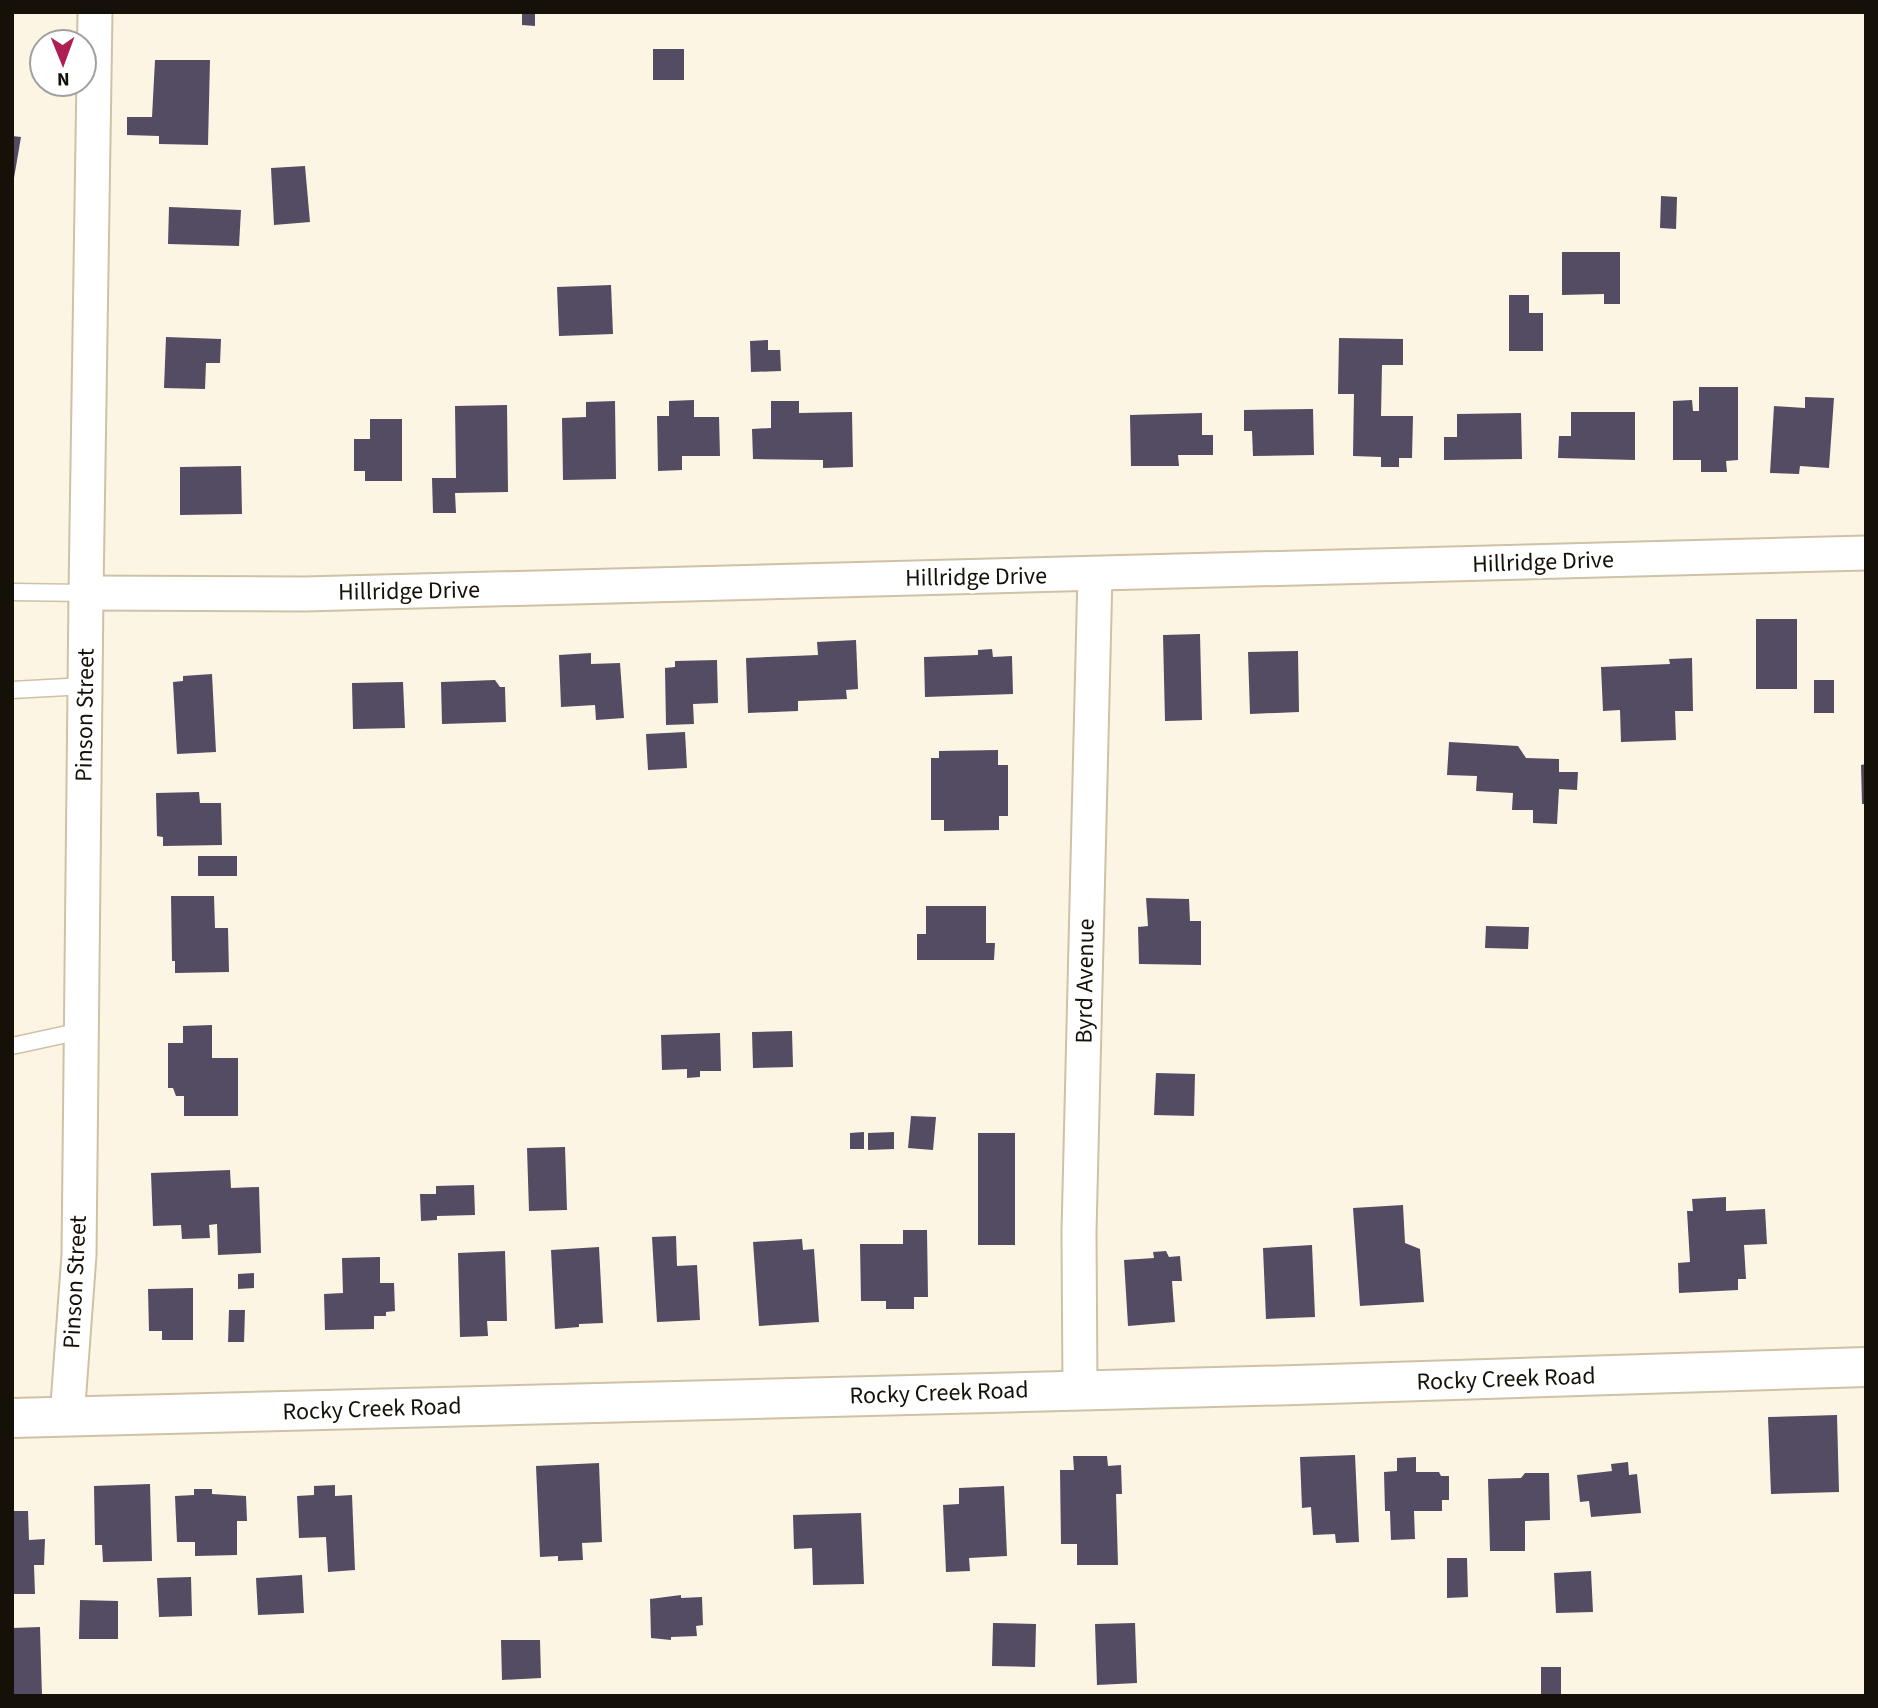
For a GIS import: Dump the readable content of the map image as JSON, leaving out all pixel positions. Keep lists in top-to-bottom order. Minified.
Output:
{"streets":{"street":["Hillridge Drive","Pinson Street","Byrd Avenue","Rocky Creek Road"]},"crossings":[["Hillridge Drive","Pinson Street"],["Hillridge Drive","Byrd Avenue"],["Pinson Street","Rocky Creek Road"],["Byrd Avenue","Rocky Creek Road"]],"north":"bottom"}
